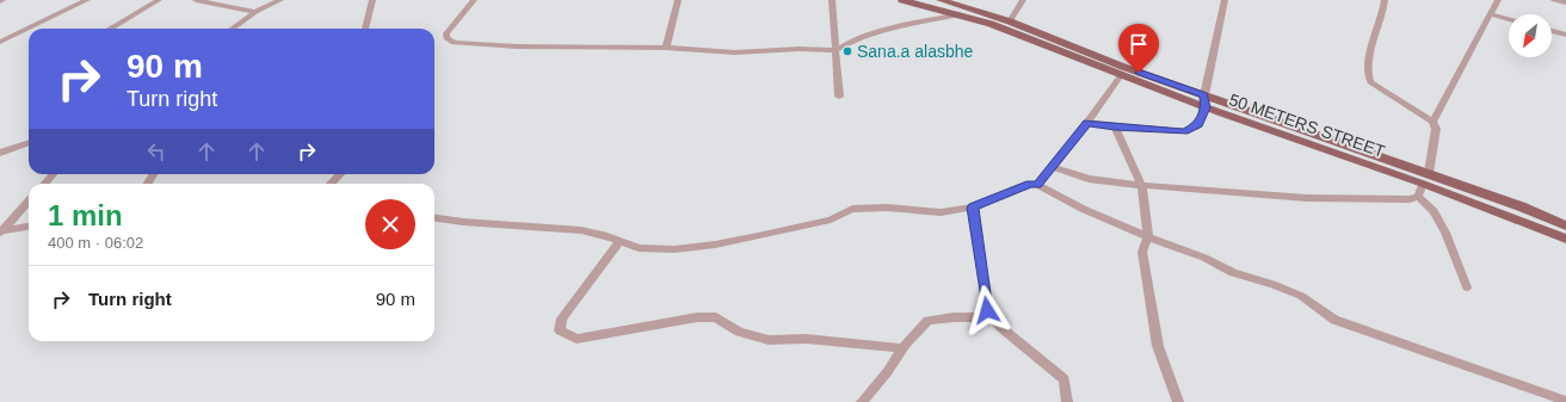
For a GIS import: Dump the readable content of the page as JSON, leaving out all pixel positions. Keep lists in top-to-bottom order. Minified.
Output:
{"streets":{"main road":["50 METERS STREET"]},"places":["Sana.a alasbhe"],"north":"bottom left","page":{"turn":["90 m","Turn right"],"heading":["1 min","400 m · 06:02"],"list":[{"name":"Turn right","value":"90 m"}]}}
